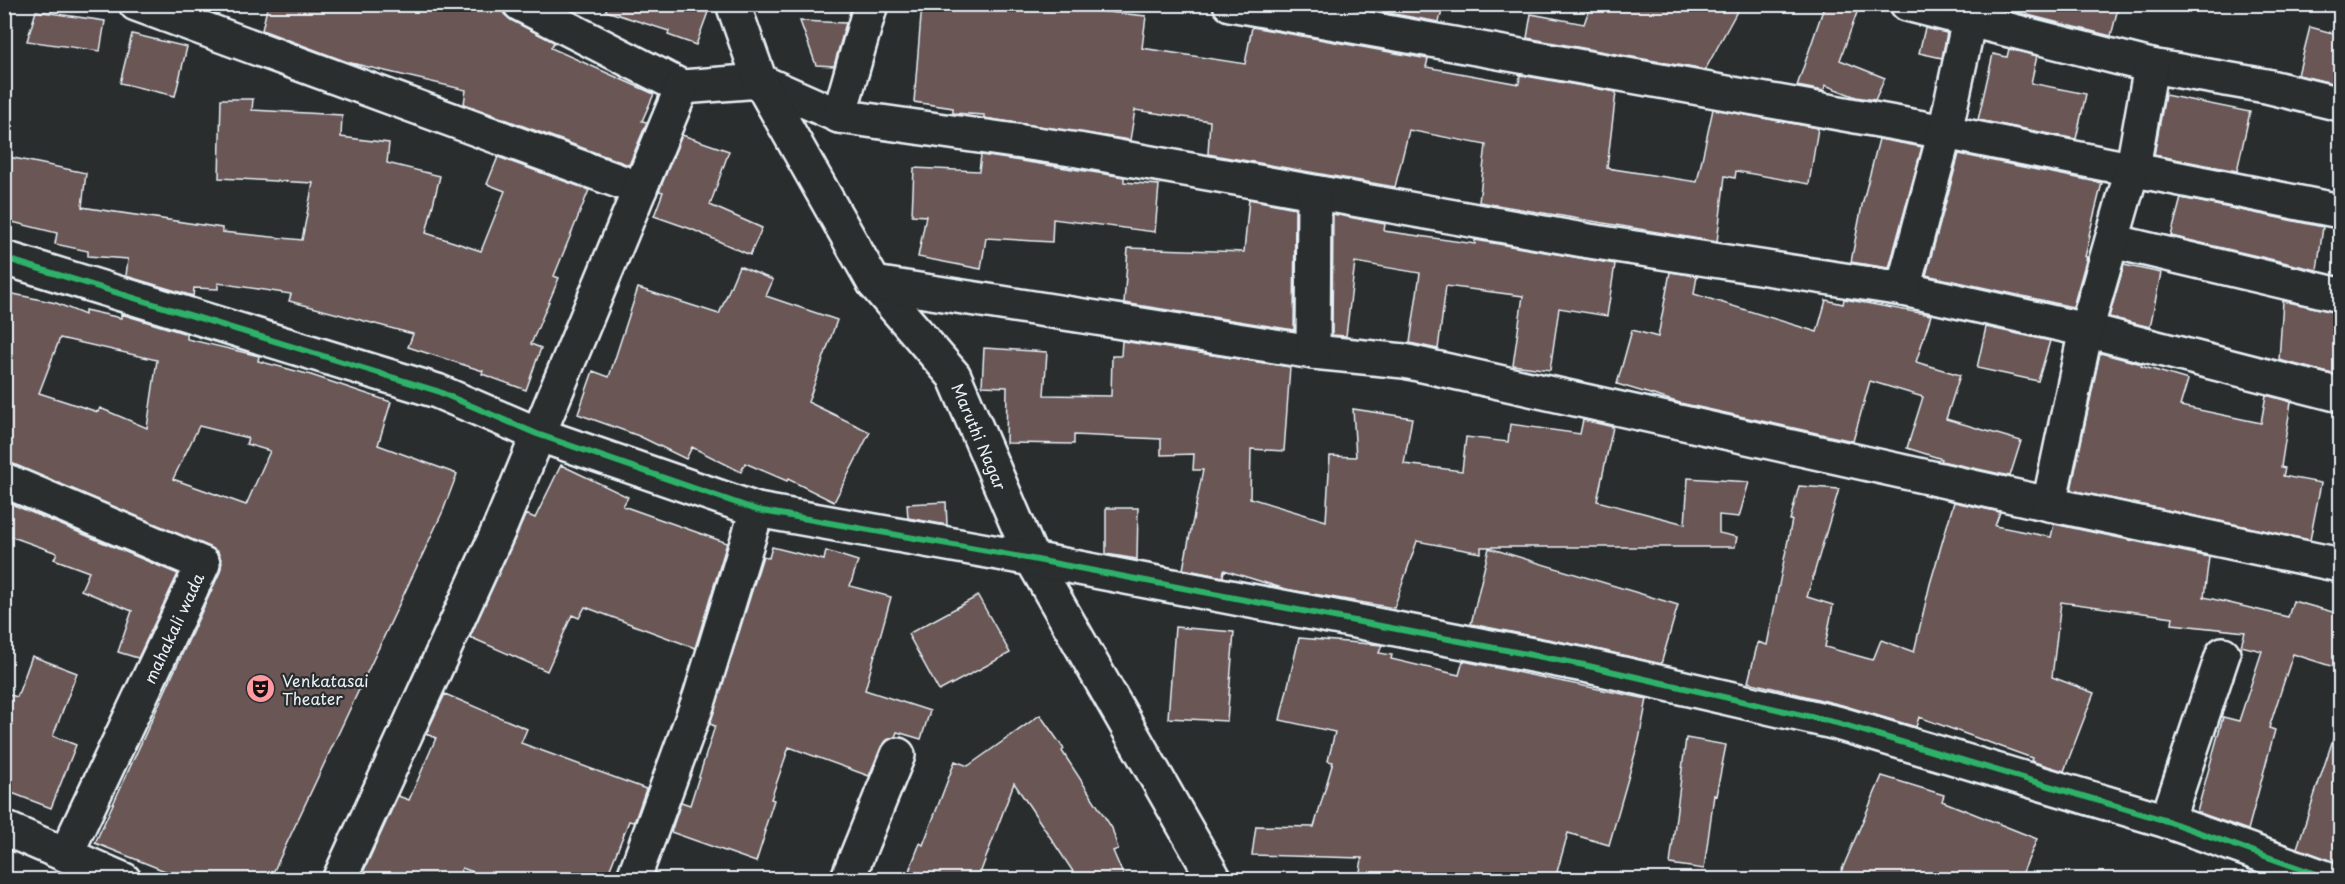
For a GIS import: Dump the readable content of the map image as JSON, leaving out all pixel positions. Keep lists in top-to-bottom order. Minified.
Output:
{"streets":{"street":["Maruthi Nagar","mahakali wada"]},"places":{"theatre":["Venkatasai Theater"]}}
